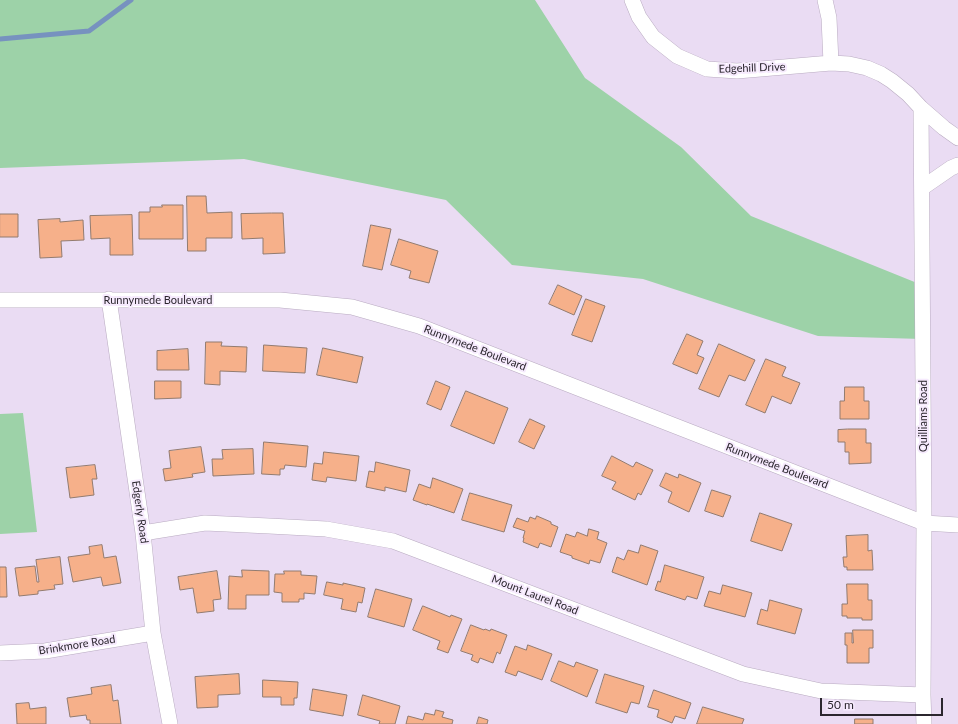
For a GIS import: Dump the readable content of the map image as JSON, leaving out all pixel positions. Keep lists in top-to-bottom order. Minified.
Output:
{"streets":{"street":["Edgehill Drive","Runnymede Boulevard","Quilliams Road","Edgerly Road","Mount Laurel Road","Brinkmore Road"]},"crossings":[["Edgehill Drive","Quilliams Road"],["Runnymede Boulevard","Quilliams Road"],["Runnymede Boulevard","Edgerly Road"],["Quilliams Road","Mount Laurel Road"],["Edgerly Road","Mount Laurel Road"],["Edgerly Road","Brinkmore Road"]],"scale_bar":"50 m"}
